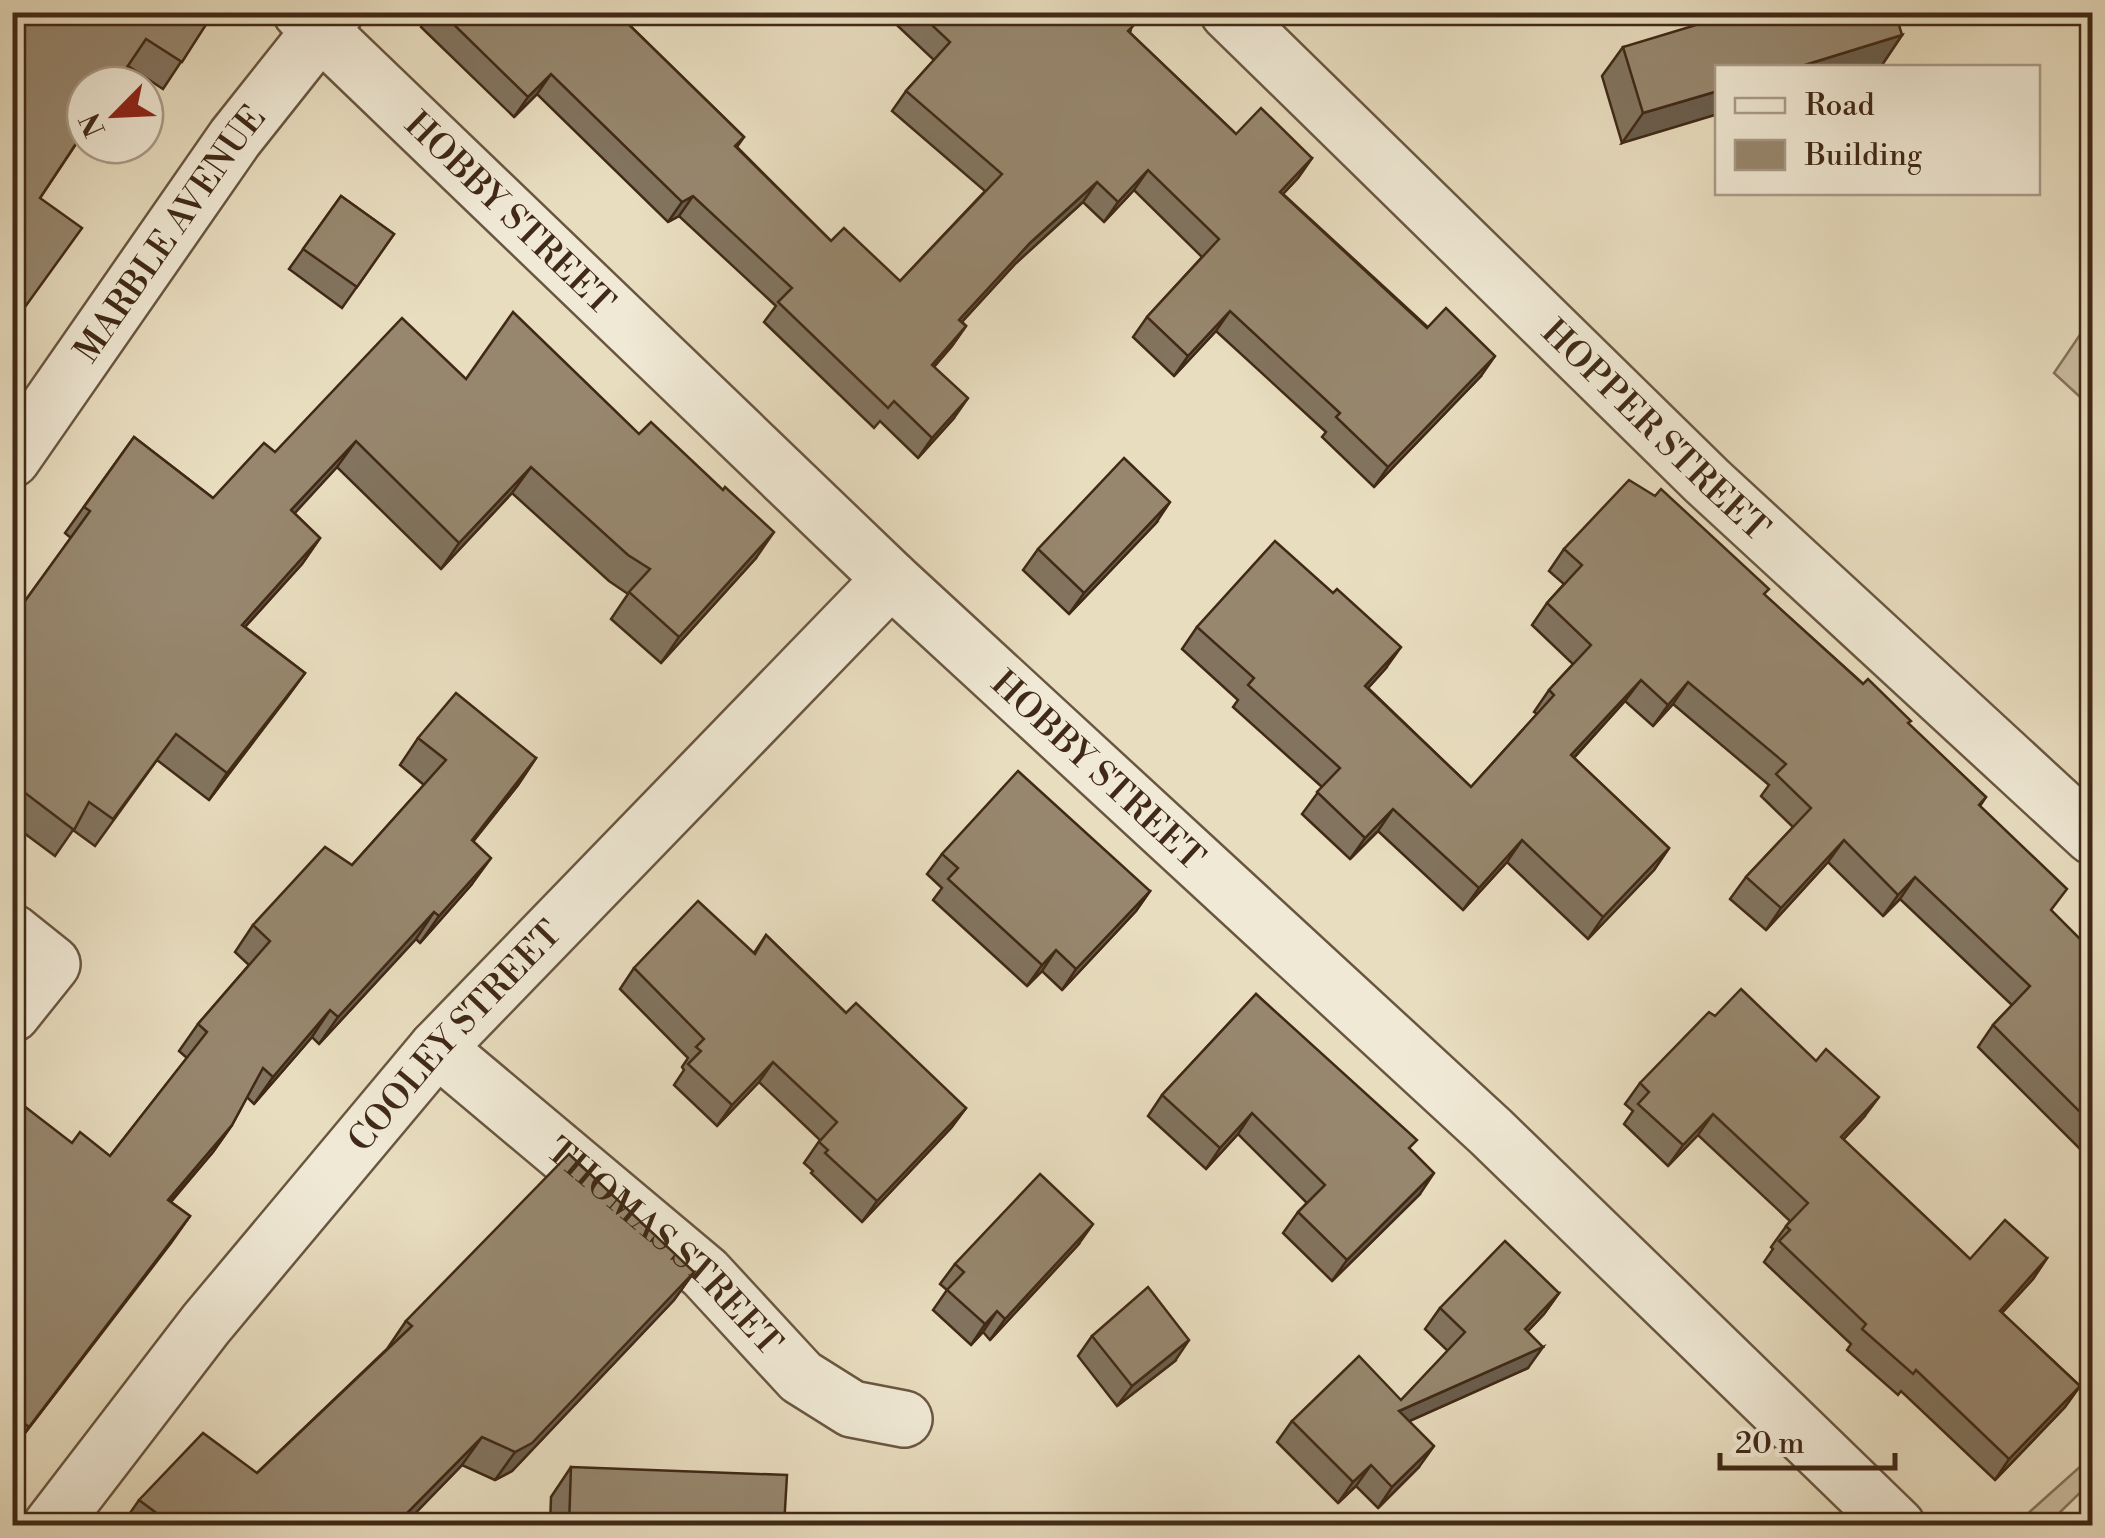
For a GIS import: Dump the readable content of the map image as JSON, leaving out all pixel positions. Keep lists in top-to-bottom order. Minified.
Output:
{"streets":{"street":["HOBBY STREET","MARBLE AVENUE","HOPPER STREET","COOLEY STREET","THOMAS STREET"]},"crossings":[["HOBBY STREET","MARBLE AVENUE"],["HOBBY STREET","COOLEY STREET"],["COOLEY STREET","THOMAS STREET"]],"legend":["Road","Building"],"scale_bar":"20 m","north":"bottom left"}
